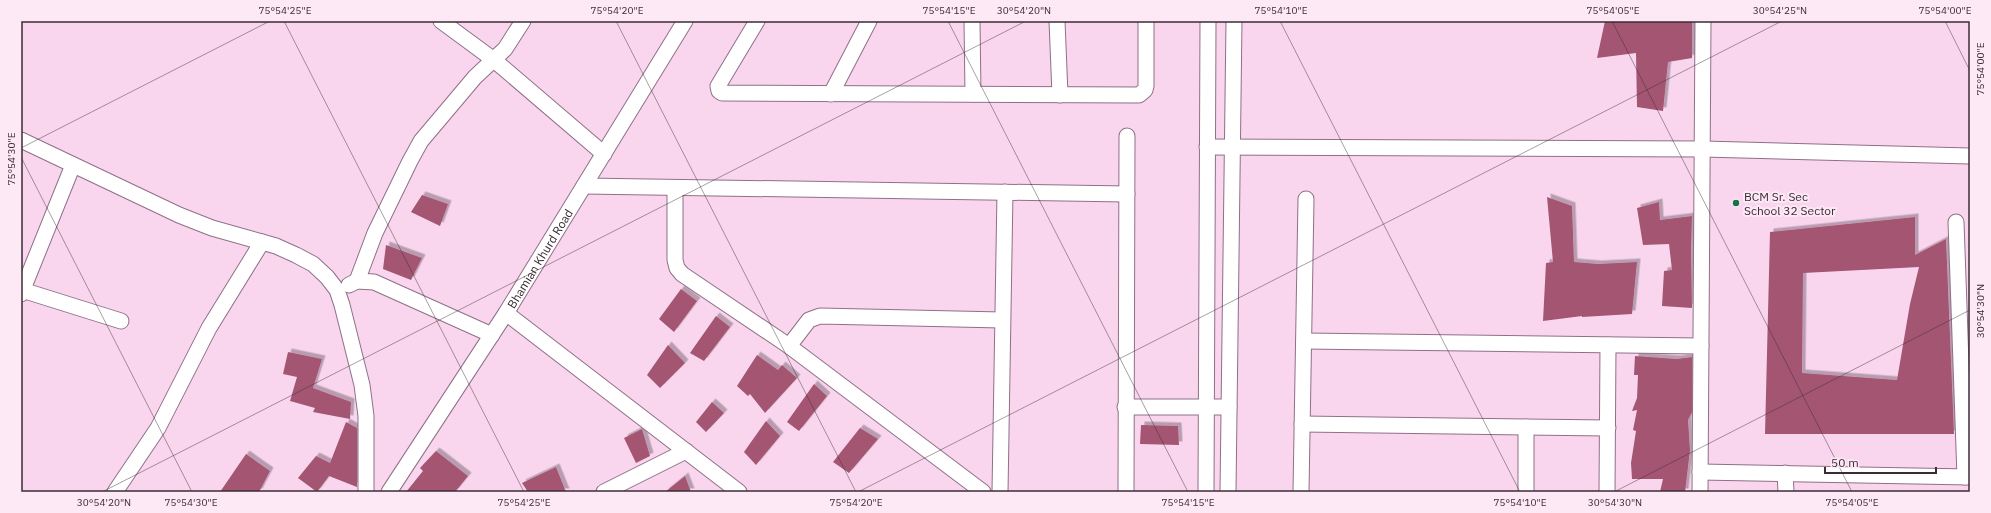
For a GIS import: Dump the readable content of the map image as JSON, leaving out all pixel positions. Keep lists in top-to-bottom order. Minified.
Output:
{"streets":{"street":["Bhamian Khurd Road"]},"places":["BCM Sr. Sec School 32 Sector"],"scale_bar":"50 m","coordinates":["75°54'25\"E","75°54'20\"E","75°54'15\"E","30°54'20\"N","75°54'10\"E","75°54'05\"E","30°54'25\"N","75°54'00\"E","75°54'30\"E","30°54'30\"N"]}
